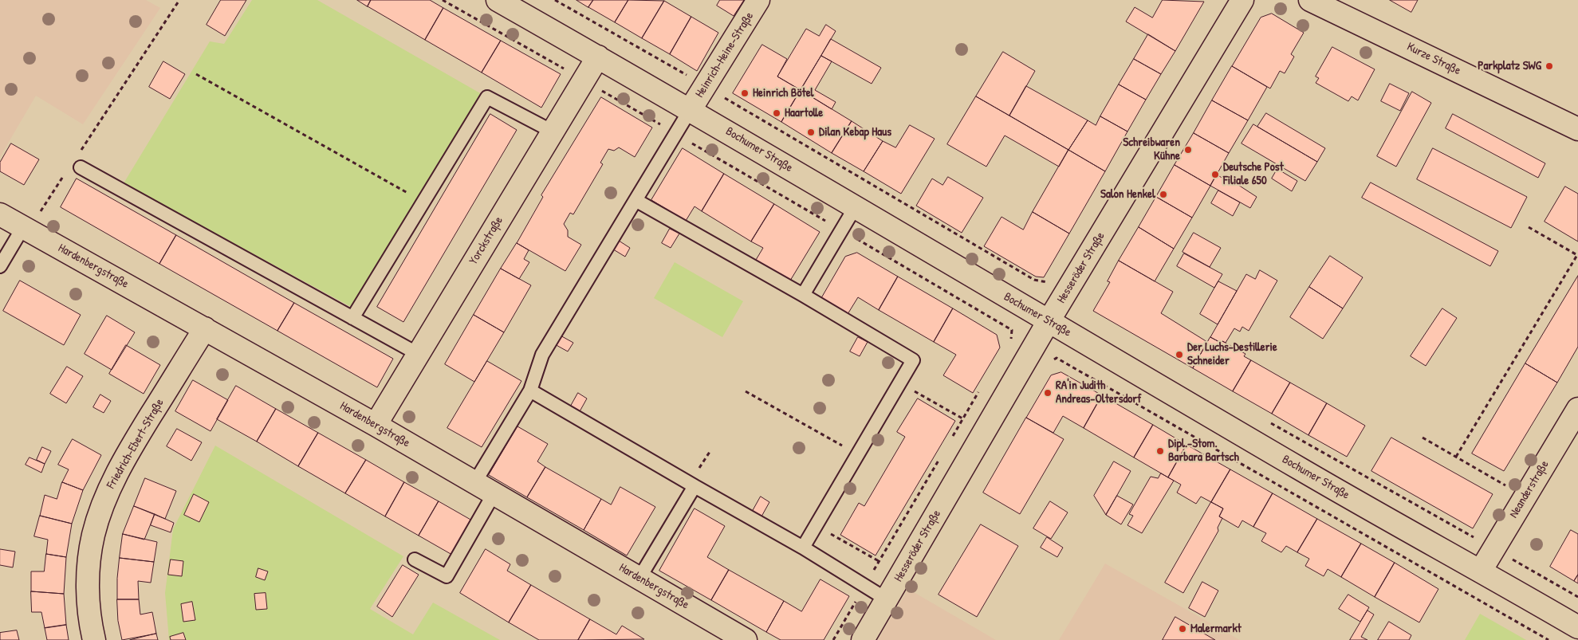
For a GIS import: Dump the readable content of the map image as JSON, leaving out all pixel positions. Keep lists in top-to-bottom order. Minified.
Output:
{"streets":{"street":["Heinrich-Heine-Straße","Kurze Straße","Bochumer Straße","Yorckstraße","Hardenbergstraße","Hesseröder Straße","Friedrich-Ebert-Straße","Neanderstraße"]},"crossings":[["Heinrich-Heine-Straße","Bochumer Straße"],["Bochumer Straße","Yorckstraße"],["Bochumer Straße","Hesseröder Straße"],["Bochumer Straße","Neanderstraße"],["Yorckstraße","Hardenbergstraße"],["Hardenbergstraße","Friedrich-Ebert-Straße"]],"places":["Parkplatz SWG","Heinrich Bötel","Haartolle","Dilan Kebap Haus","Schreibwaren Kühne","Deutsche Post Filiale 650","Salon Henkel","Der Luchs-Destillerie Schneider","RA'in Judith Andreas-Oltersdorf","Dipl.-Stom. Barbara Bartsch","Malermarkt"]}
